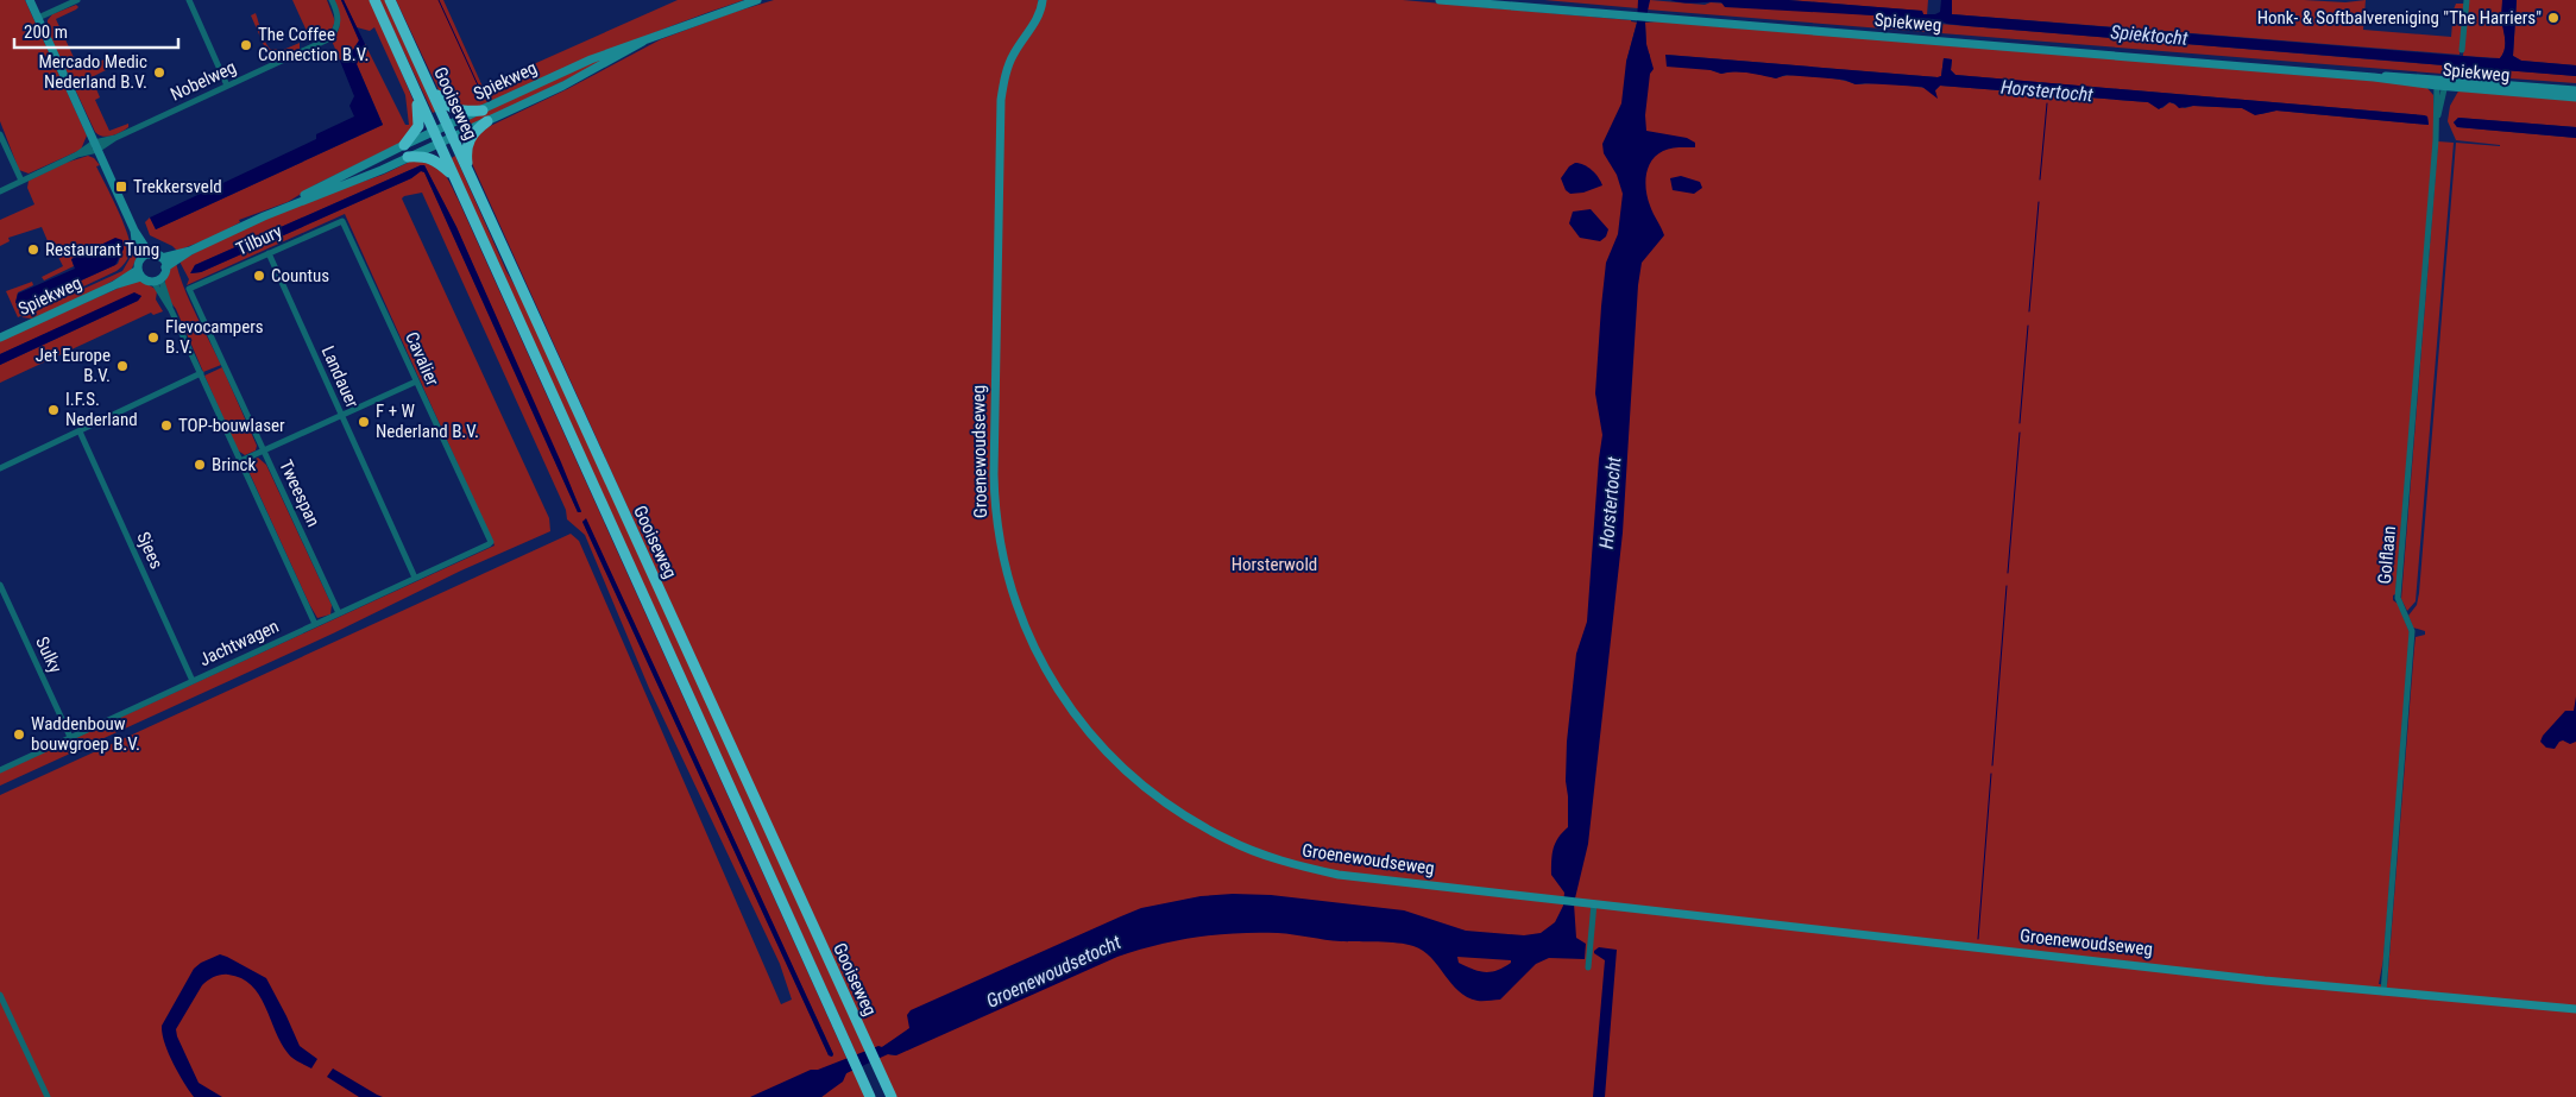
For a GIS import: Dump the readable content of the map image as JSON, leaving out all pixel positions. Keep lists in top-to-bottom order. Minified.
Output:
{"streets":{"highway":["Gooiseweg"],"street":["Spiekweg","Nobelweg","Tilbury","Cavalier","Landauer","Groenewoudseweg","Tweespan","Sjees","Golflaan","Jachtwagen","Sulky"]},"crossings":[["Spiekweg","Gooiseweg"],["Spiekweg","Golflaan"],["Tilbury","Cavalier"],["Tilbury","Landauer"],["Tilbury","Tweespan"],["Cavalier","Jachtwagen"],["Landauer","Jachtwagen"],["Groenewoudseweg","Golflaan"],["Tweespan","Jachtwagen"],["Sjees","Jachtwagen"],["Jachtwagen","Sulky"]],"water":["Spiektocht","Horstertocht","Groenewoudsetocht"],"parks":["Horsterwold"],"places":{"other":["Honk- & Softbalvereniging \"The Harriers\"","The Coffee Connection B.V.","Mercado Medic Nederland B.V.","Restaurant Tung","Countus","Flevocampers B.V.","Jet Europe B.V.","I.F.S. Nederland","F + W Nederland B.V.","TOP-bouwlaser","Brinck","Waddenbouw bouwgroep B.V."],"transit":["Trekkersveld"]},"scale_bar":"200 m"}
